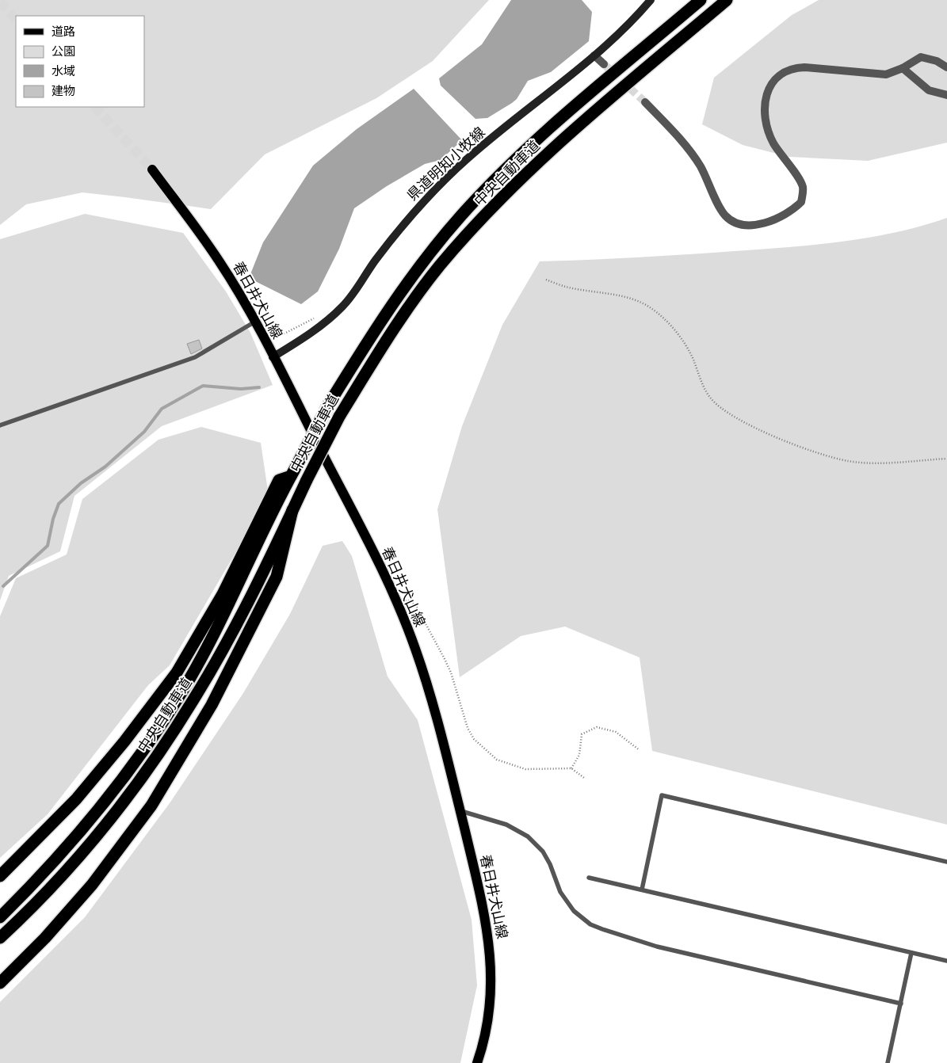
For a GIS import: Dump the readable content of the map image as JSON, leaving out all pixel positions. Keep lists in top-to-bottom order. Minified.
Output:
{"streets":{"highway":["中央自動車道"],"main road":["県道明知小牧線","春日井犬山線"]},"crossings":[["県道明知小牧線","春日井犬山線"]],"legend":["道路","公園","水域","建物"]}
